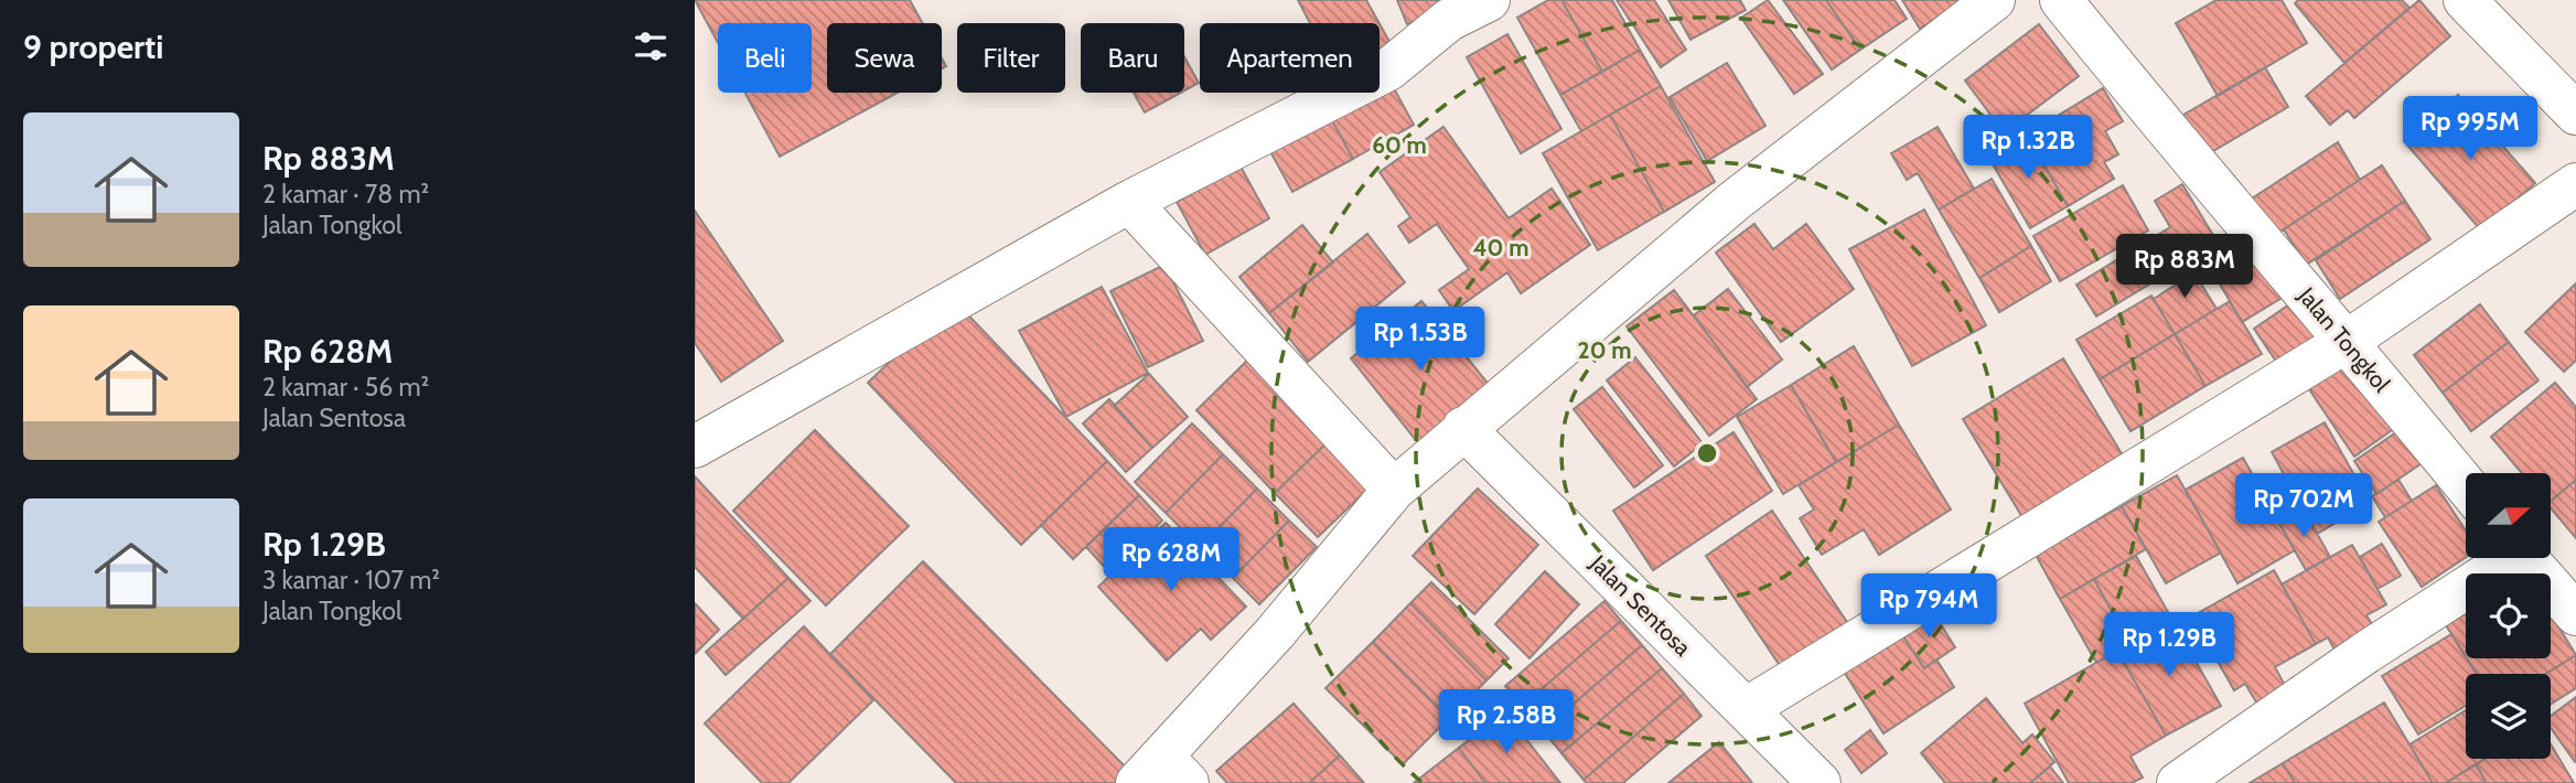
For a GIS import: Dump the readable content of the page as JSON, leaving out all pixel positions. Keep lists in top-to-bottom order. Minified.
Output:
{"streets":{"street":["Jalan Tongkol","Jalan Sentosa"]},"north":"right","page":{"heading":"9 properti","chip":["Beli","Sewa","Filter","Baru","Apartemen"],"list":[{"name":"Rp 883M","note":"2 kamar · 78 m² · Jalan Tongkol"},{"name":"Rp 628M","note":"2 kamar · 56 m² · Jalan Sentosa"},{"name":"Rp 1.29B","note":"3 kamar · 107 m² · Jalan Tongkol"}],"price":["Rp 995M","Rp 1.32B","Rp 883M","Rp 1.53B","Rp 702M","Rp 628M","Rp 794M","Rp 1.29B","Rp 2.58B"]},"rings":["60 m","40 m","20 m"]}
